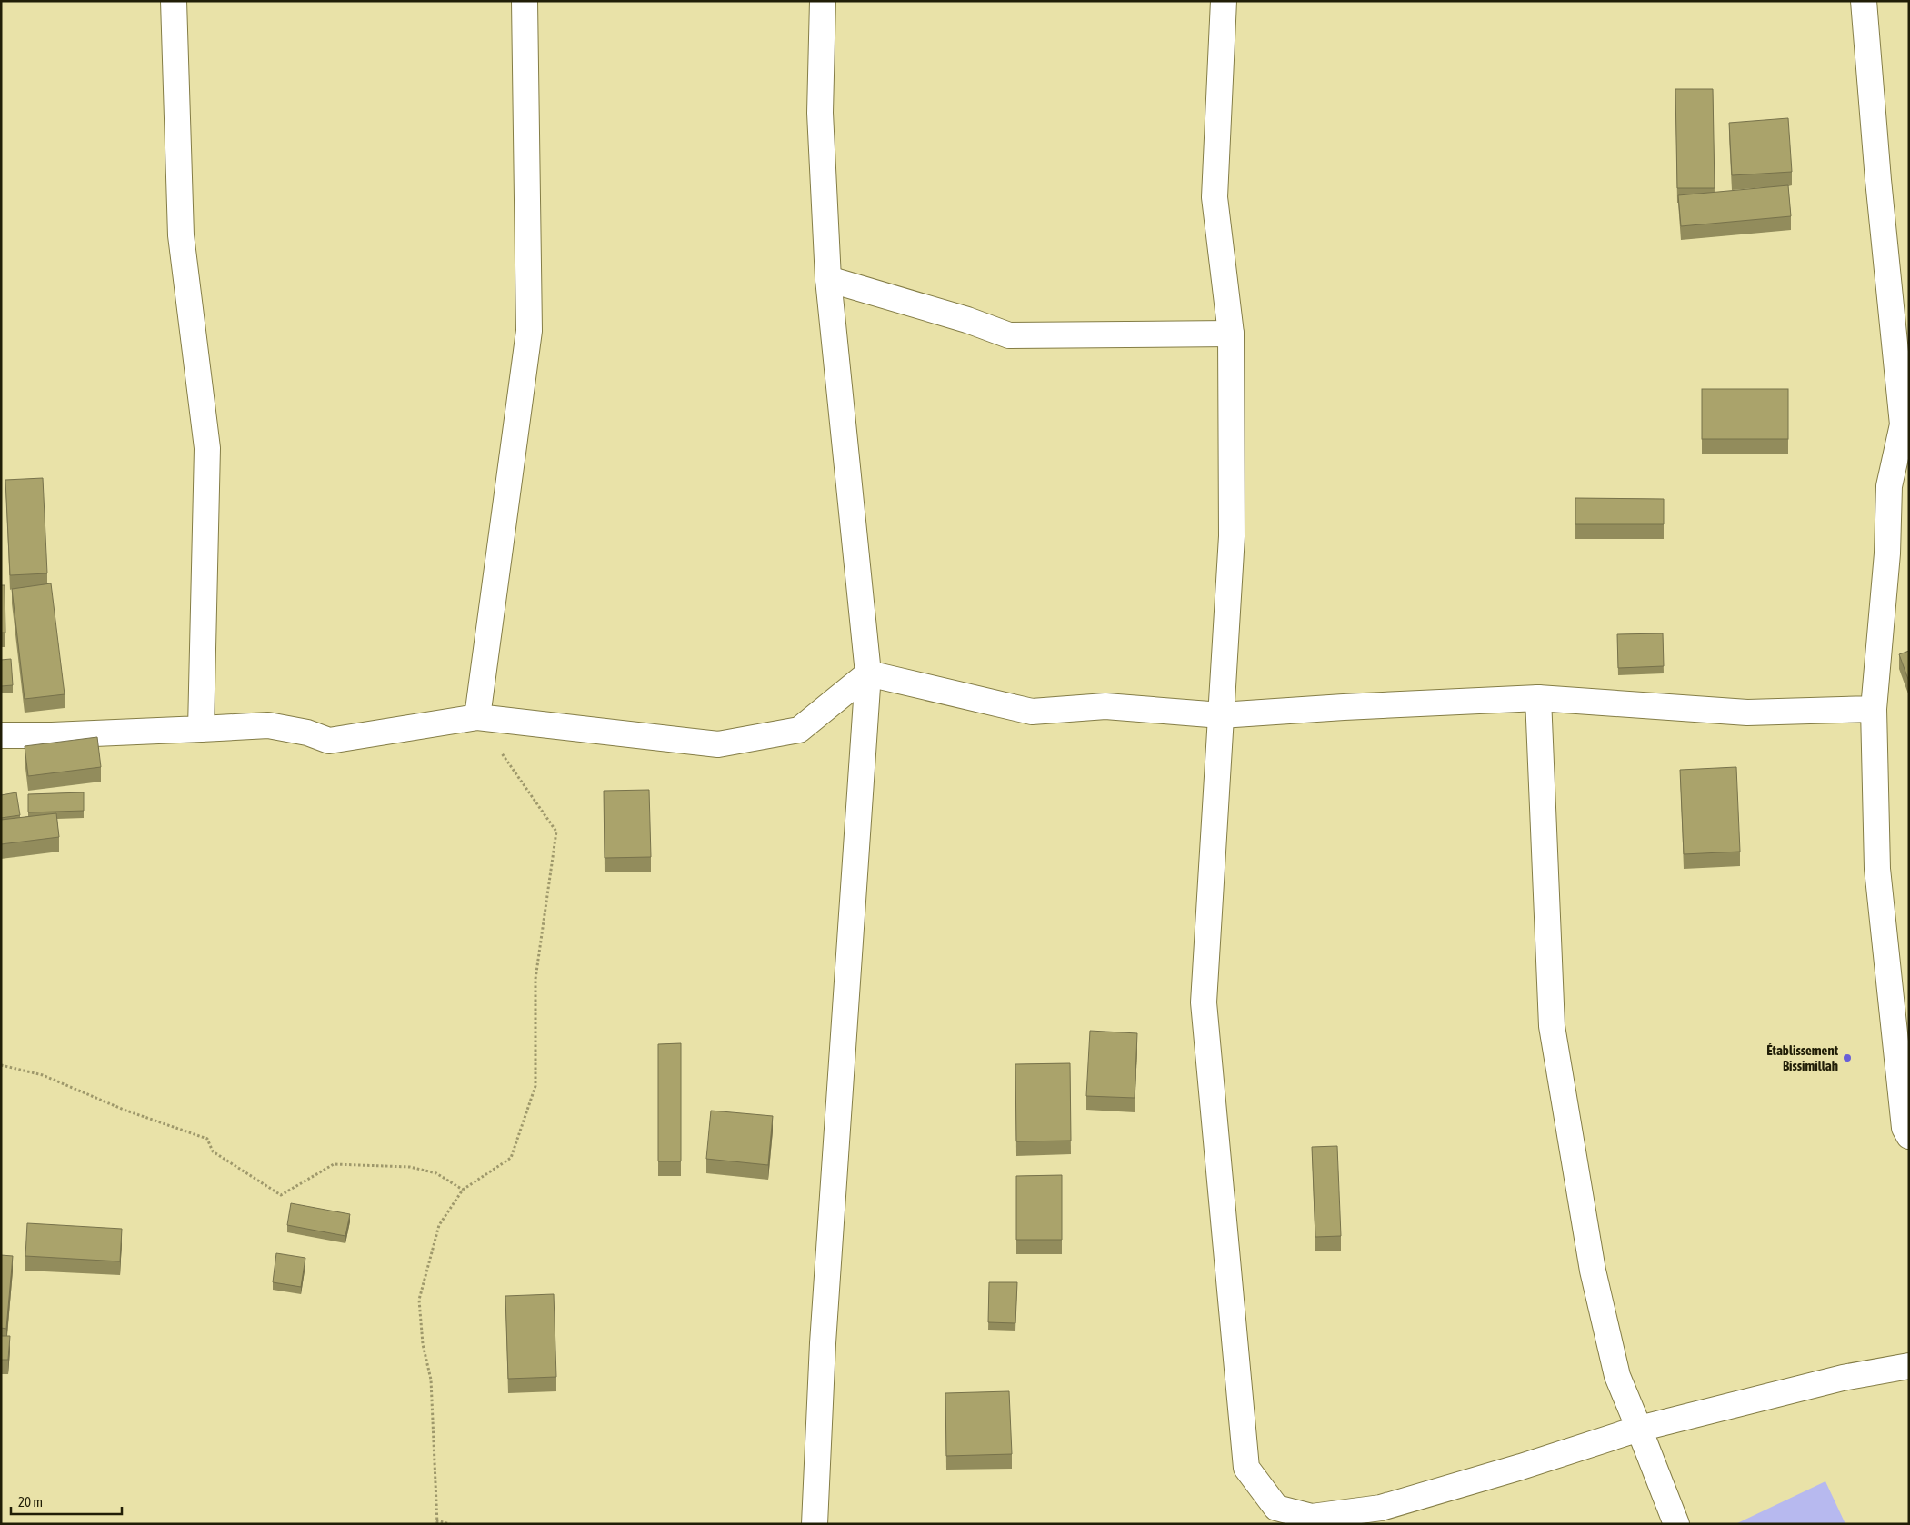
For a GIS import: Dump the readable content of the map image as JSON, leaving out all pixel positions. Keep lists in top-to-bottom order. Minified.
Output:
{"places":["Établissement Bissimillah"],"scale_bar":"20 m"}
